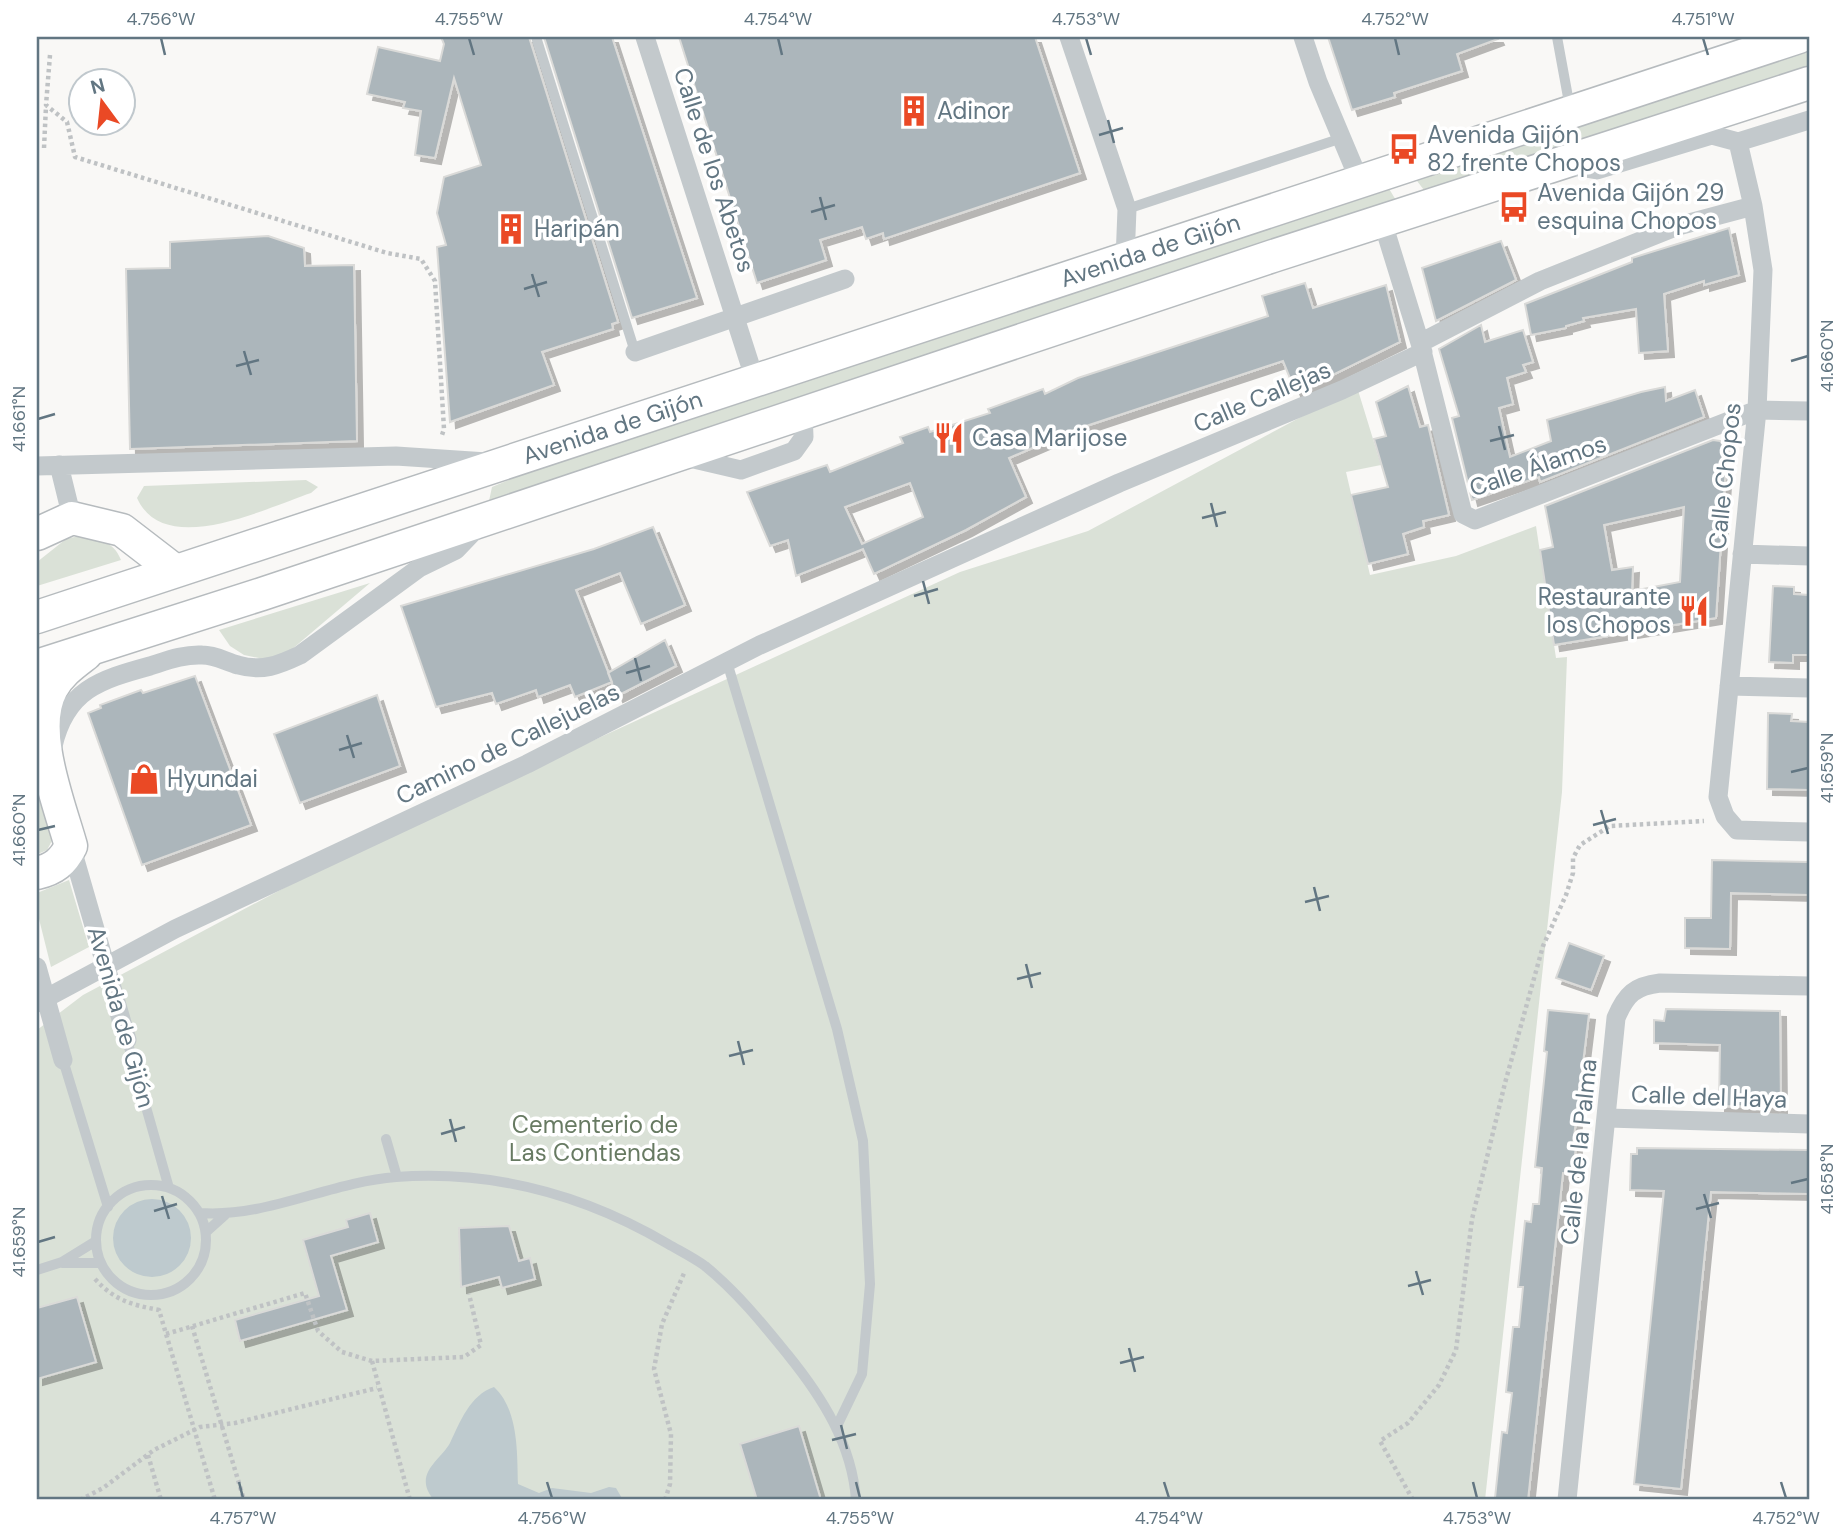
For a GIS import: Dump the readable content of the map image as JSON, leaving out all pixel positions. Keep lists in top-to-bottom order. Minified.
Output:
{"streets":{"highway":["Avenida de Gijón"],"street":["Calle de los Abetos","Calle Callejas","Calle Álamos","Calle Chopos","Camino de Callejuelas","Calle del Haya","Calle de la Palma"]},"crossings":[["Calle de los Abetos","Avenida de Gijón"],["Avenida de Gijón","Calle Álamos"],["Avenida de Gijón","Calle Chopos"],["Avenida de Gijón","Camino de Callejuelas"],["Calle Callejas","Calle Álamos"],["Calle Callejas","Calle Chopos"],["Calle Callejas","Camino de Callejuelas"],["Calle Álamos","Calle Chopos"],["Calle del Haya","Calle de la Palma"]],"parks":["Cementerio de Las Contiendas"],"places":{"building":["Adinor","Haripán"],"bus stop":["Avenida Gijón 82 frente Chopos","Avenida Gijón 29 esquina Chopos"],"restaurant":["Casa Marijose","Restaurante los Chopos"],"shop":["Hyundai"]},"north":"top","coordinates":["4.756°W","4.755°W","4.754°W","4.753°W","4.752°W","4.751°W","41.660°N","41.661°N","41.659°N","41.658°N","4.757°W"]}
